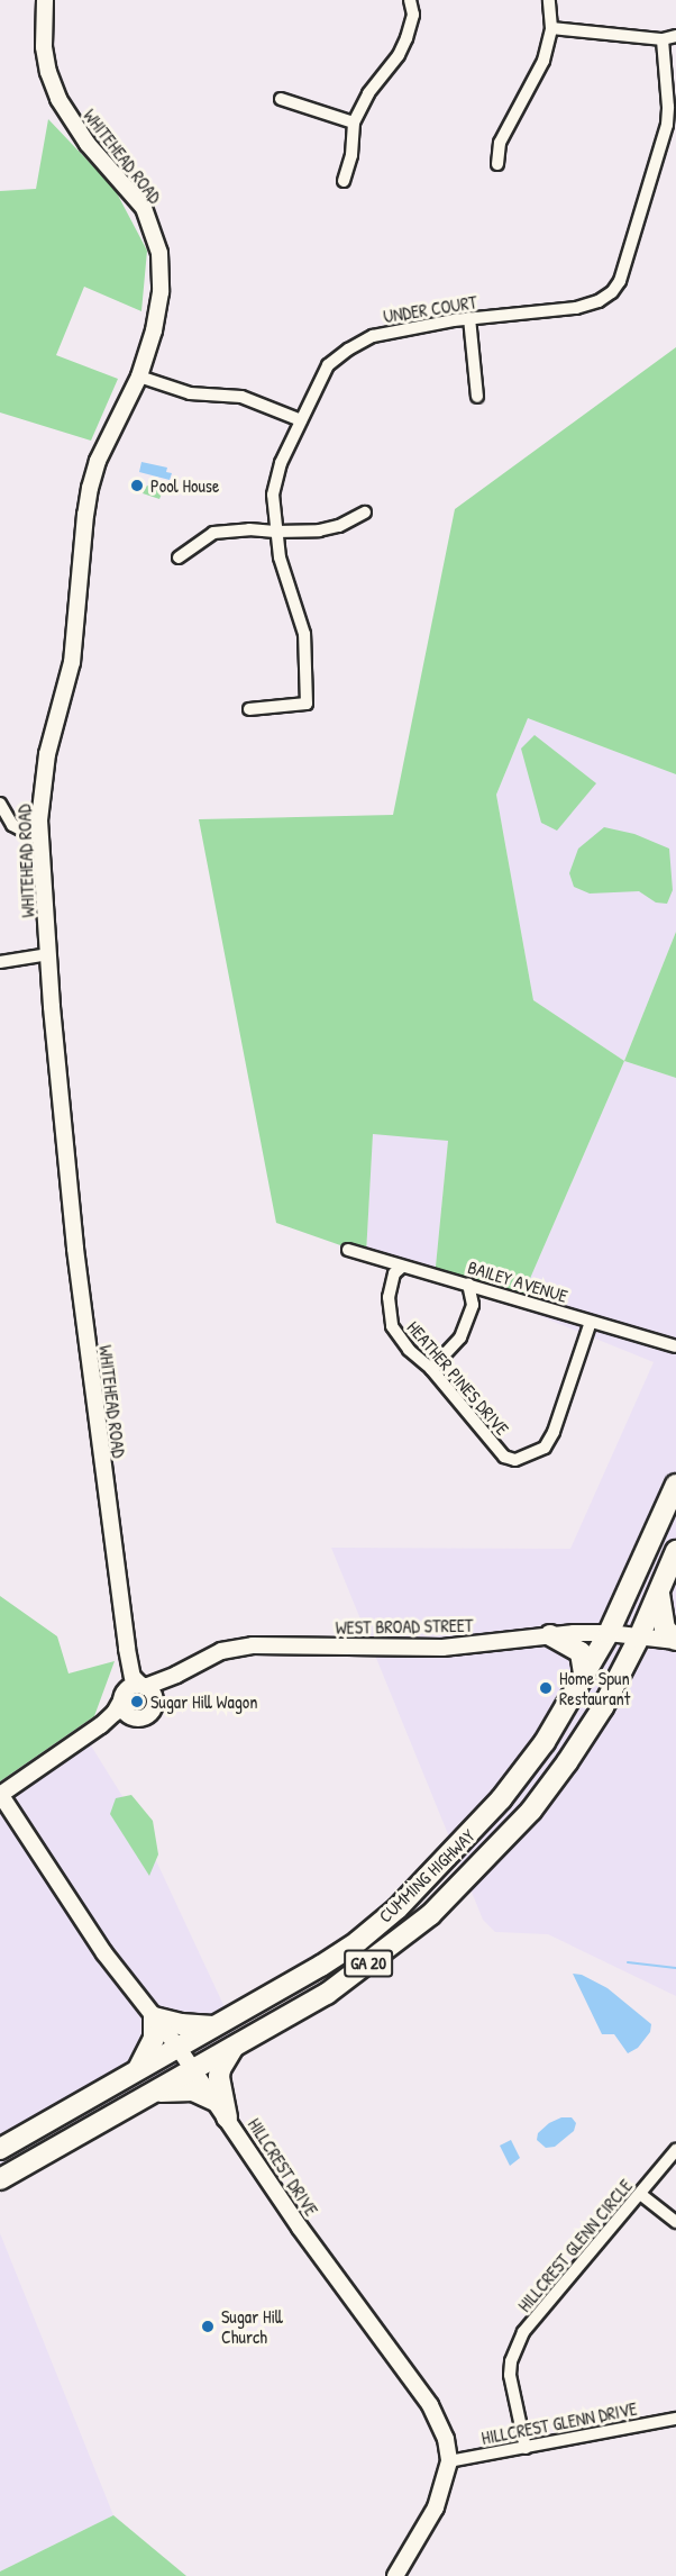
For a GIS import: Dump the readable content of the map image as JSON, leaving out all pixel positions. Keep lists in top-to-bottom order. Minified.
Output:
{"streets":{"highway":["CUMMING HIGHWAY","GA 20"],"street":["WHITEHEAD ROAD","UNDER COURT","BAILEY AVENUE","HEATHER PINES DRIVE","WEST BROAD STREET","HILLCREST DRIVE","HILLCREST GLENN CIRCLE","HILLCREST GLENN DRIVE"]},"crossings":[["WHITEHEAD ROAD","WEST BROAD STREET"],["BAILEY AVENUE","HEATHER PINES DRIVE"],["WEST BROAD STREET","CUMMING HIGHWAY"],["CUMMING HIGHWAY","HILLCREST DRIVE"],["HILLCREST DRIVE","HILLCREST GLENN DRIVE"],["HILLCREST GLENN CIRCLE","HILLCREST GLENN DRIVE"]],"places":["Pool House","Home Spun Restaurant","Sugar Hill Wagon","Sugar Hill Church"]}
